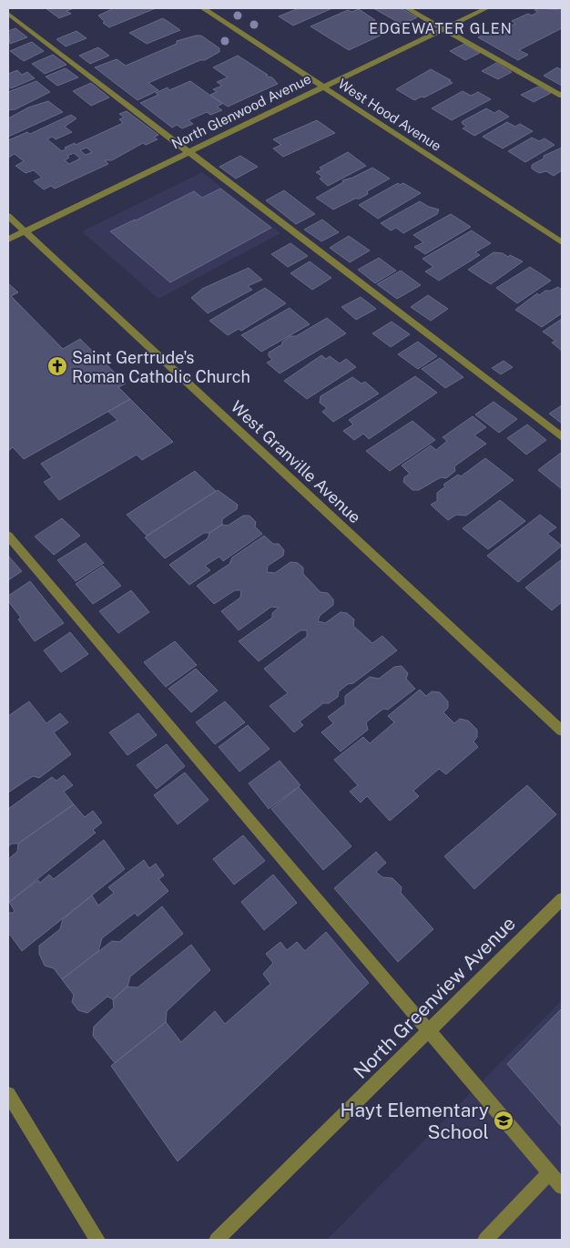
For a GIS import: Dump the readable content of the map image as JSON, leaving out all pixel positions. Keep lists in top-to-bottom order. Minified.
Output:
{"streets":{"street":["North Glenwood Avenue","West Hood Avenue","West Granville Avenue","North Greenview Avenue"]},"crossings":[["North Glenwood Avenue","West Hood Avenue"],["North Glenwood Avenue","West Granville Avenue"]],"districts":["EDGEWATER GLEN"],"places":{"church":["Saint Gertrude's Roman Catholic Church"],"school or university":["Hayt Elementary School"]}}
